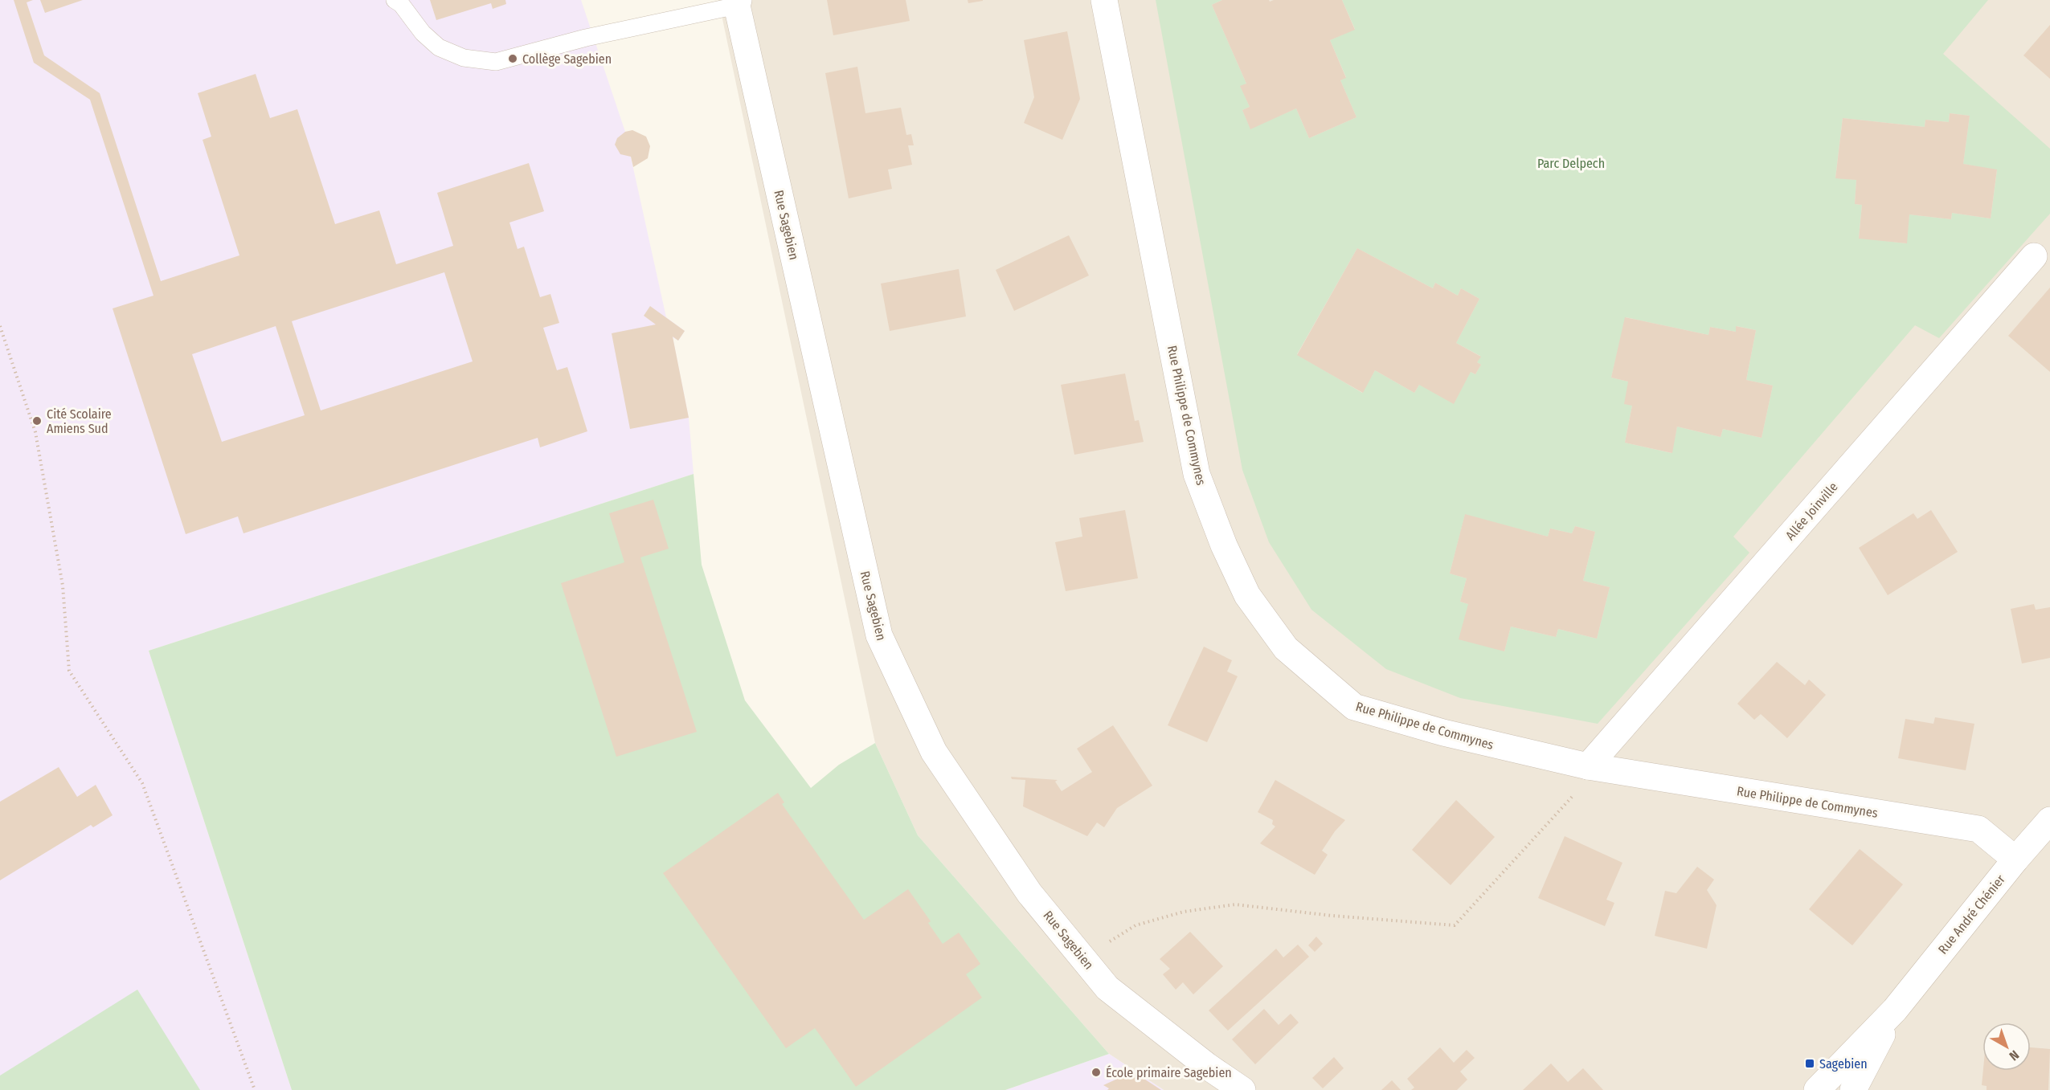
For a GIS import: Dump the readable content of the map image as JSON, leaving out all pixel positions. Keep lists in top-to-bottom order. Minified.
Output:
{"streets":{"street":["Rue Sagebien","Rue Philippe de Commynes","Allée Joinville","Rue André Chénier"]},"crossings":[["Rue Philippe de Commynes","Allée Joinville"],["Rue Philippe de Commynes","Rue André Chénier"]],"parks":["Parc Delpech"],"places":{"other":["Collège Sagebien","Cité Scolaire Amiens Sud","École primaire Sagebien"],"transit":["Sagebien"]},"north":"bottom right"}
